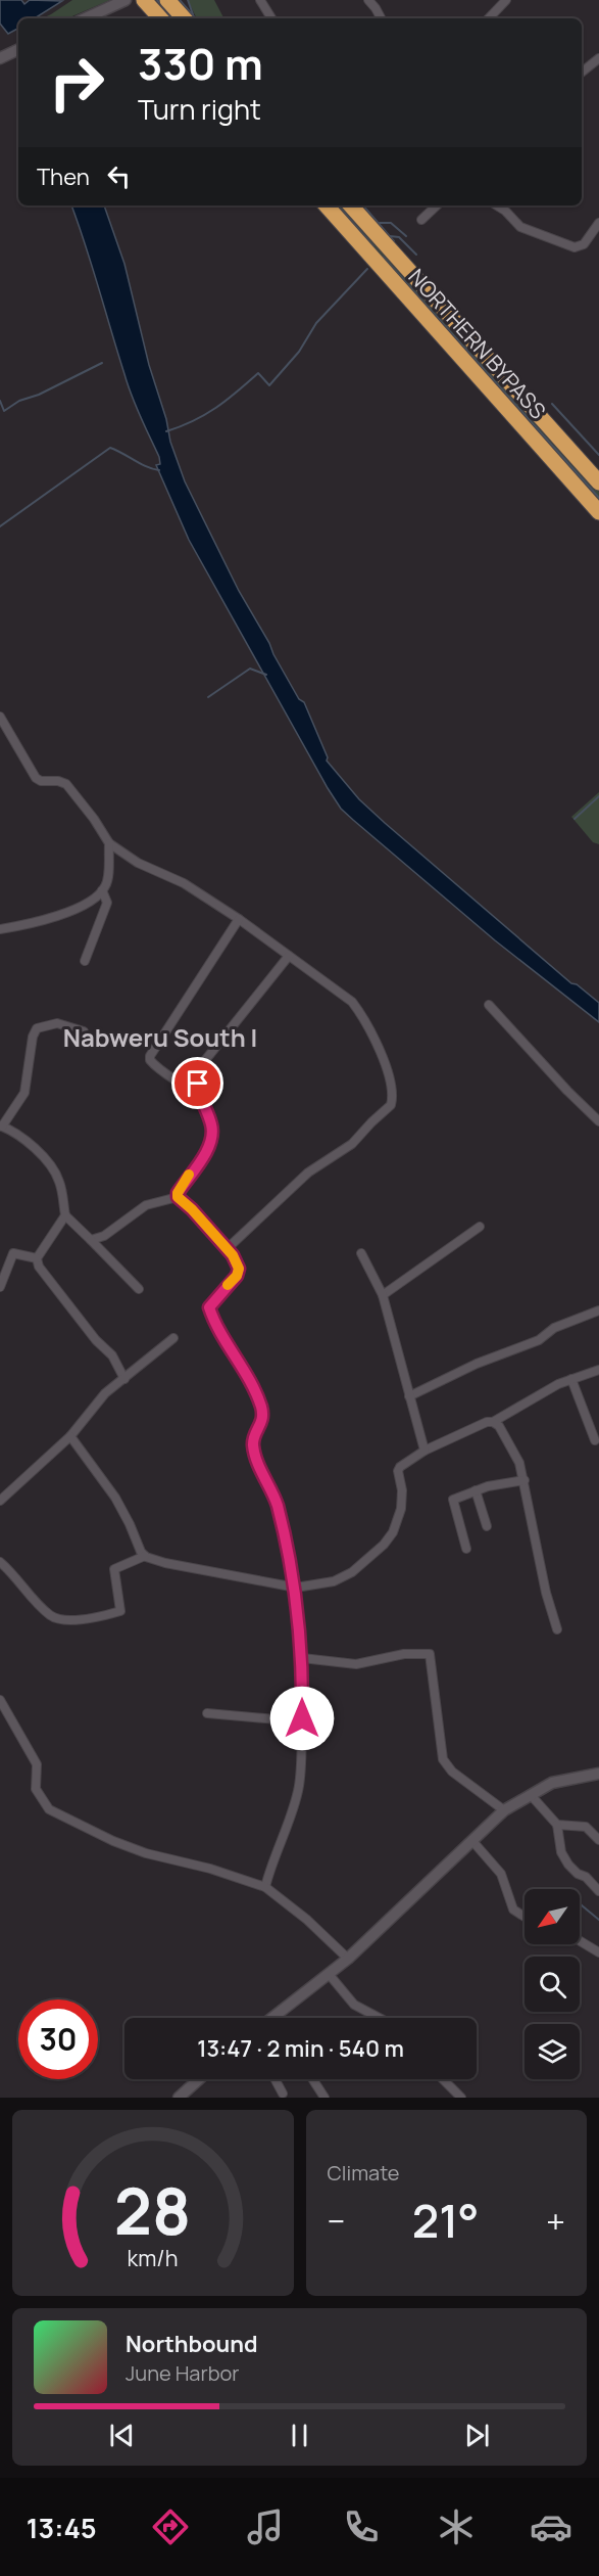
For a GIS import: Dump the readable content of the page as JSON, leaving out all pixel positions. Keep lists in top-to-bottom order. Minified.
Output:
{"streets":{"highway":["NORTHERN BYPASS"]},"districts":["Nabweru South I"],"north":"bottom left","page":{"turn":["330 m","Turn right"],"then":"Then","limit":"30","trip":"13:47 · 2 min · 540 m","tile":"Climate","heat":["−","21°","+"],"song":["Northbound","June Harbor"],"tabs":"13:45","gauge":["28","km/h"]}}
